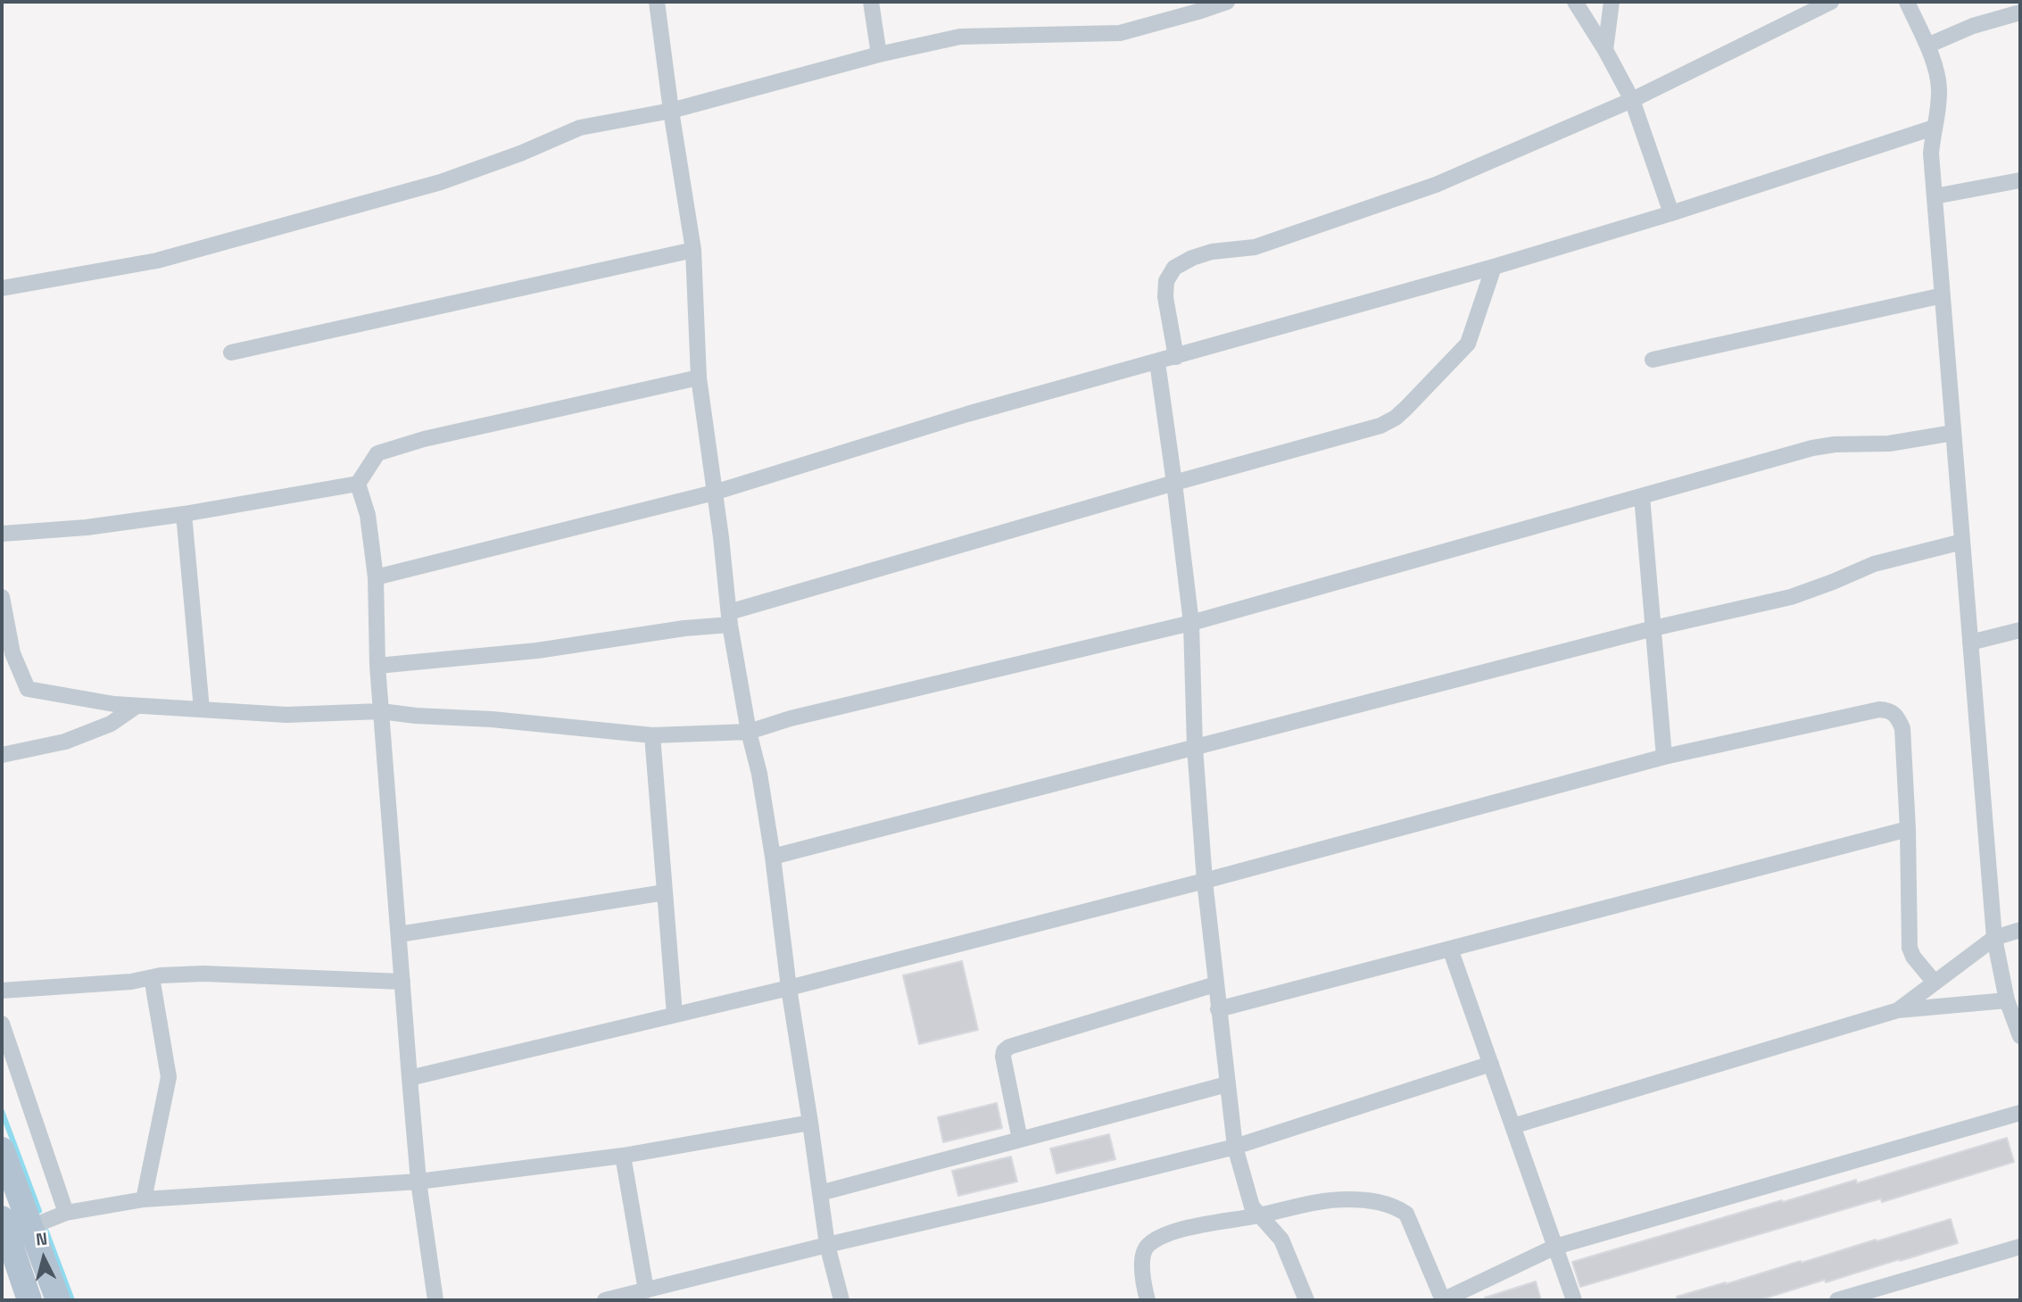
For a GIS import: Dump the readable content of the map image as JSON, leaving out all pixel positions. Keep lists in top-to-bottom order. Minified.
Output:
{"north":"top"}
